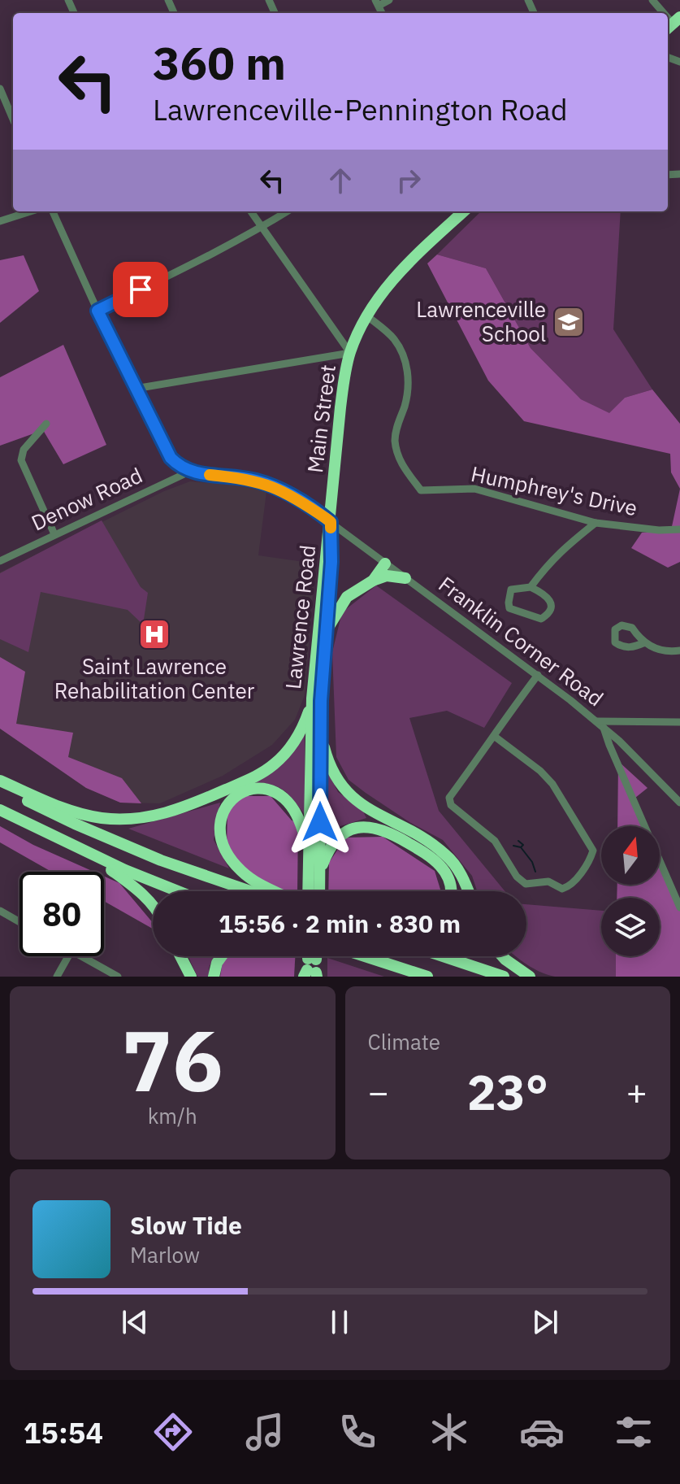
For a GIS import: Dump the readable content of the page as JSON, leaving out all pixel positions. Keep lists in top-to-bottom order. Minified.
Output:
{"streets":{"highway":["Main Street","Lawrence Road"],"street":["Humphrey's Drive","Denow Road","Franklin Corner Road"]},"crossings":[["Main Street","Humphrey's Drive"],["Main Street","Lawrence Road"],["Main Street","Franklin Corner Road"],["Denow Road","Franklin Corner Road"],["Lawrence Road","Franklin Corner Road"]],"places":{"school or university":["Lawrenceville School"],"hospital":["Saint Lawrence Rehabilitation Center"]},"north":"top","page":{"turn":["360 m","Lawrenceville-Pennington Road"],"limit":"80","trip":"15:56 · 2 min · 830 m","tile":[["76","km/h"],"Climate"],"heat":["−","23°","+"],"song":["Slow Tide","Marlow"],"tabs":"15:54"}}
